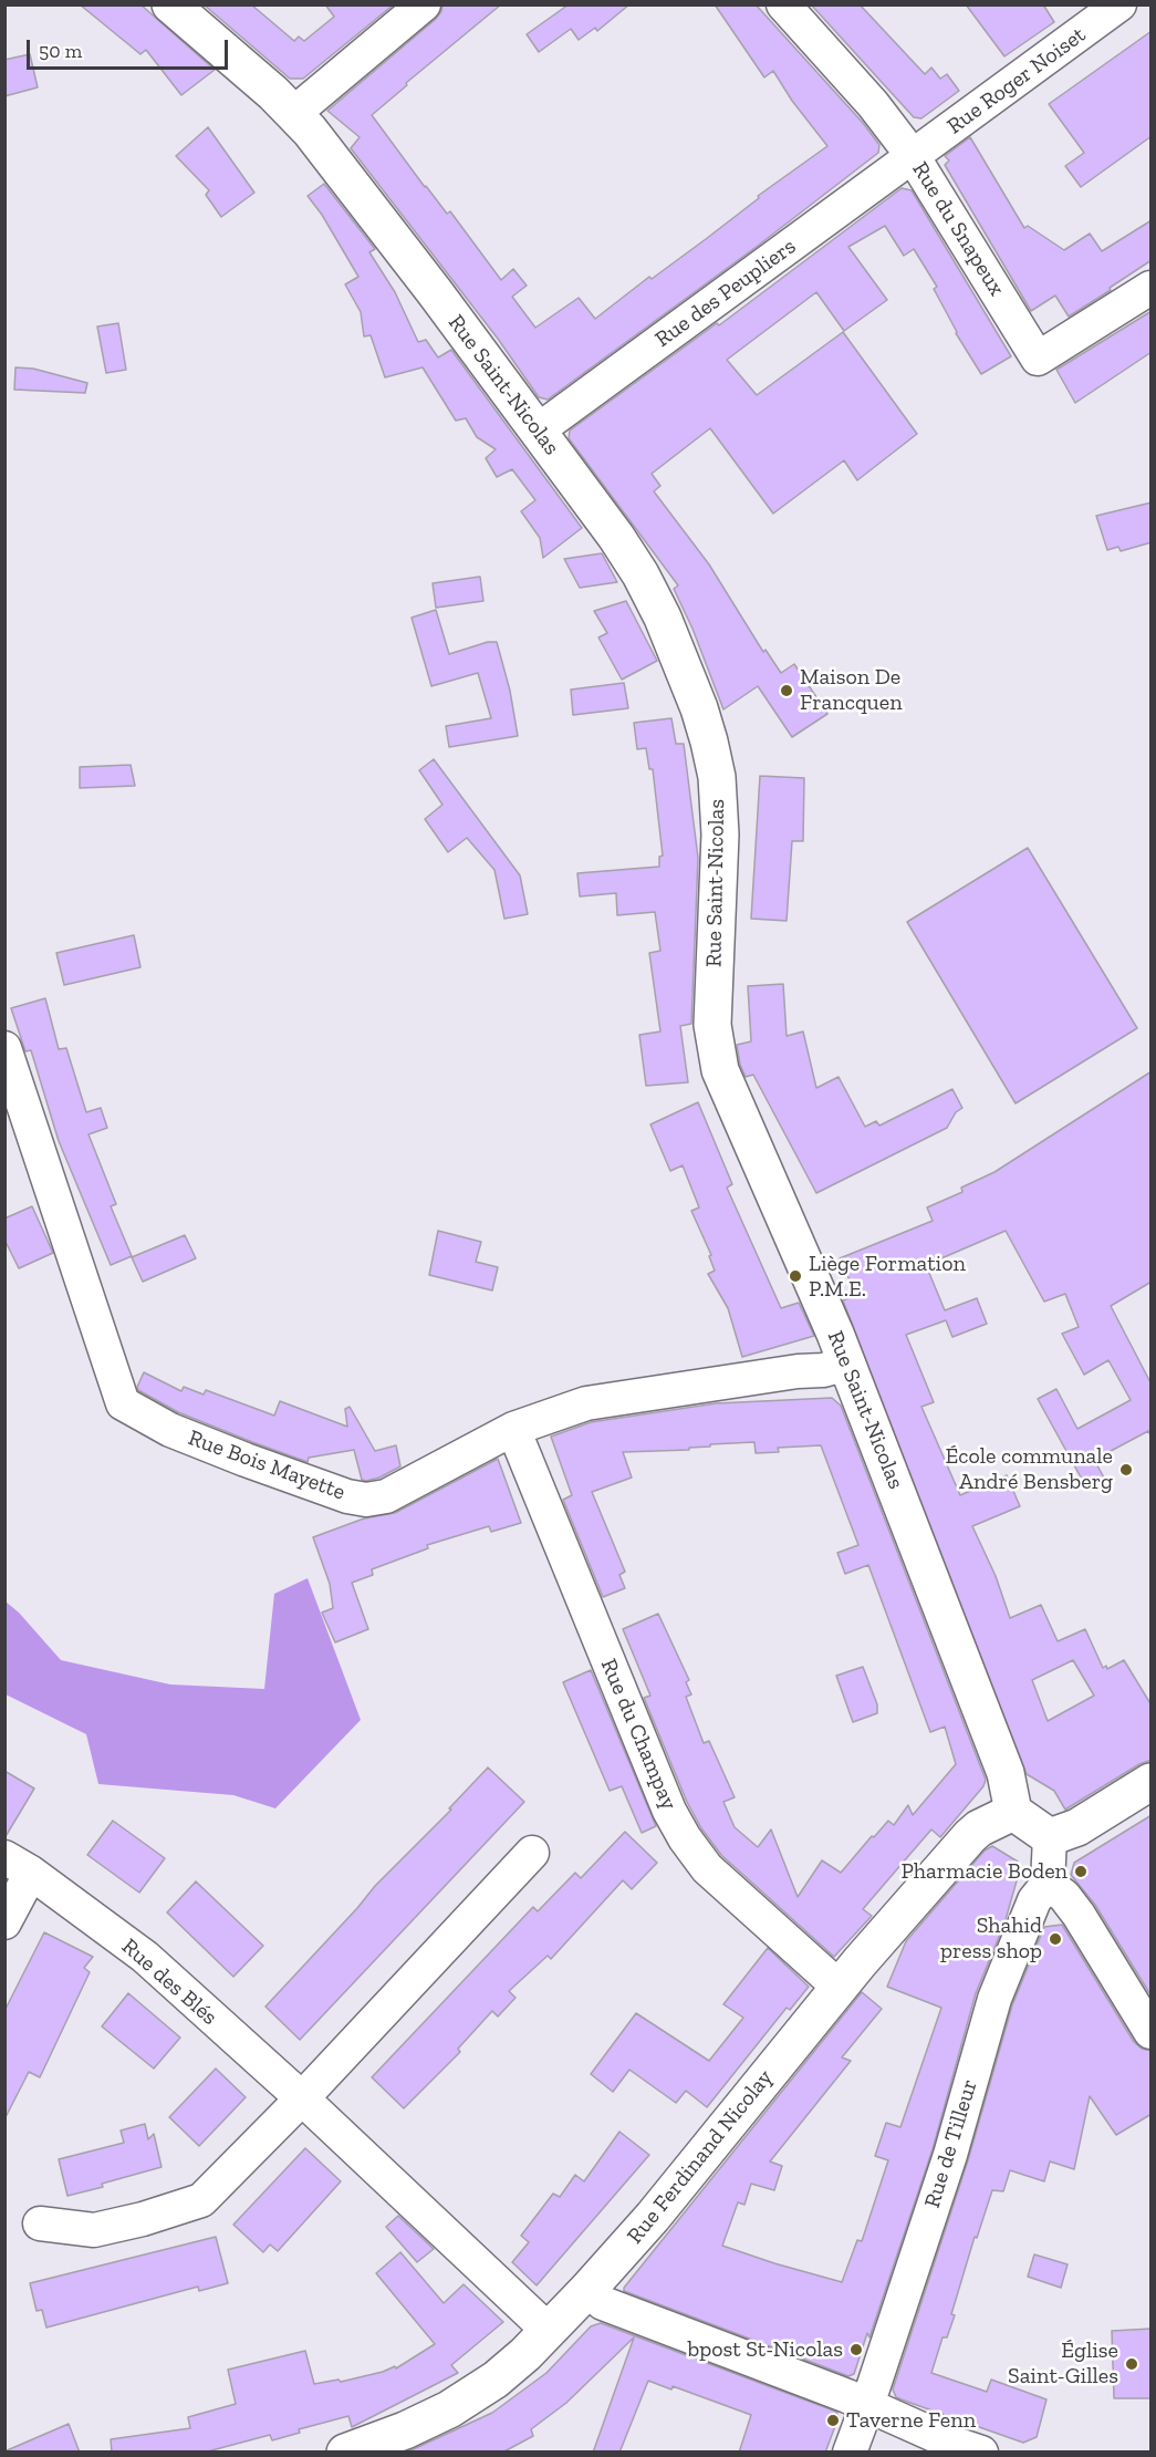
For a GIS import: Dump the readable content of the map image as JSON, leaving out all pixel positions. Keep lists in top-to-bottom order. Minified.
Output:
{"streets":{"street":["Rue Roger Noiset","Rue du Snapeux","Rue des Peupliers","Rue Saint-Nicolas","Rue Bois Mayette","Rue du Champay","Rue des Blés","Rue de Tilleur","Rue Ferdinand Nicolay"]},"crossings":[["Rue Roger Noiset","Rue du Snapeux"],["Rue Roger Noiset","Rue des Peupliers"],["Rue du Snapeux","Rue des Peupliers"],["Rue des Peupliers","Rue Saint-Nicolas"],["Rue Saint-Nicolas","Rue Bois Mayette"],["Rue Saint-Nicolas","Rue Ferdinand Nicolay"],["Rue Bois Mayette","Rue du Champay"],["Rue du Champay","Rue Ferdinand Nicolay"],["Rue des Blés","Rue Ferdinand Nicolay"]],"places":["Maison De Francquen","Liège Formation P.M.E.","École communale André Bensberg","Pharmacie Boden","Shahid press shop","bpost St-Nicolas","Église Saint-Gilles","Taverne Fenn"],"scale_bar":"50 m"}
